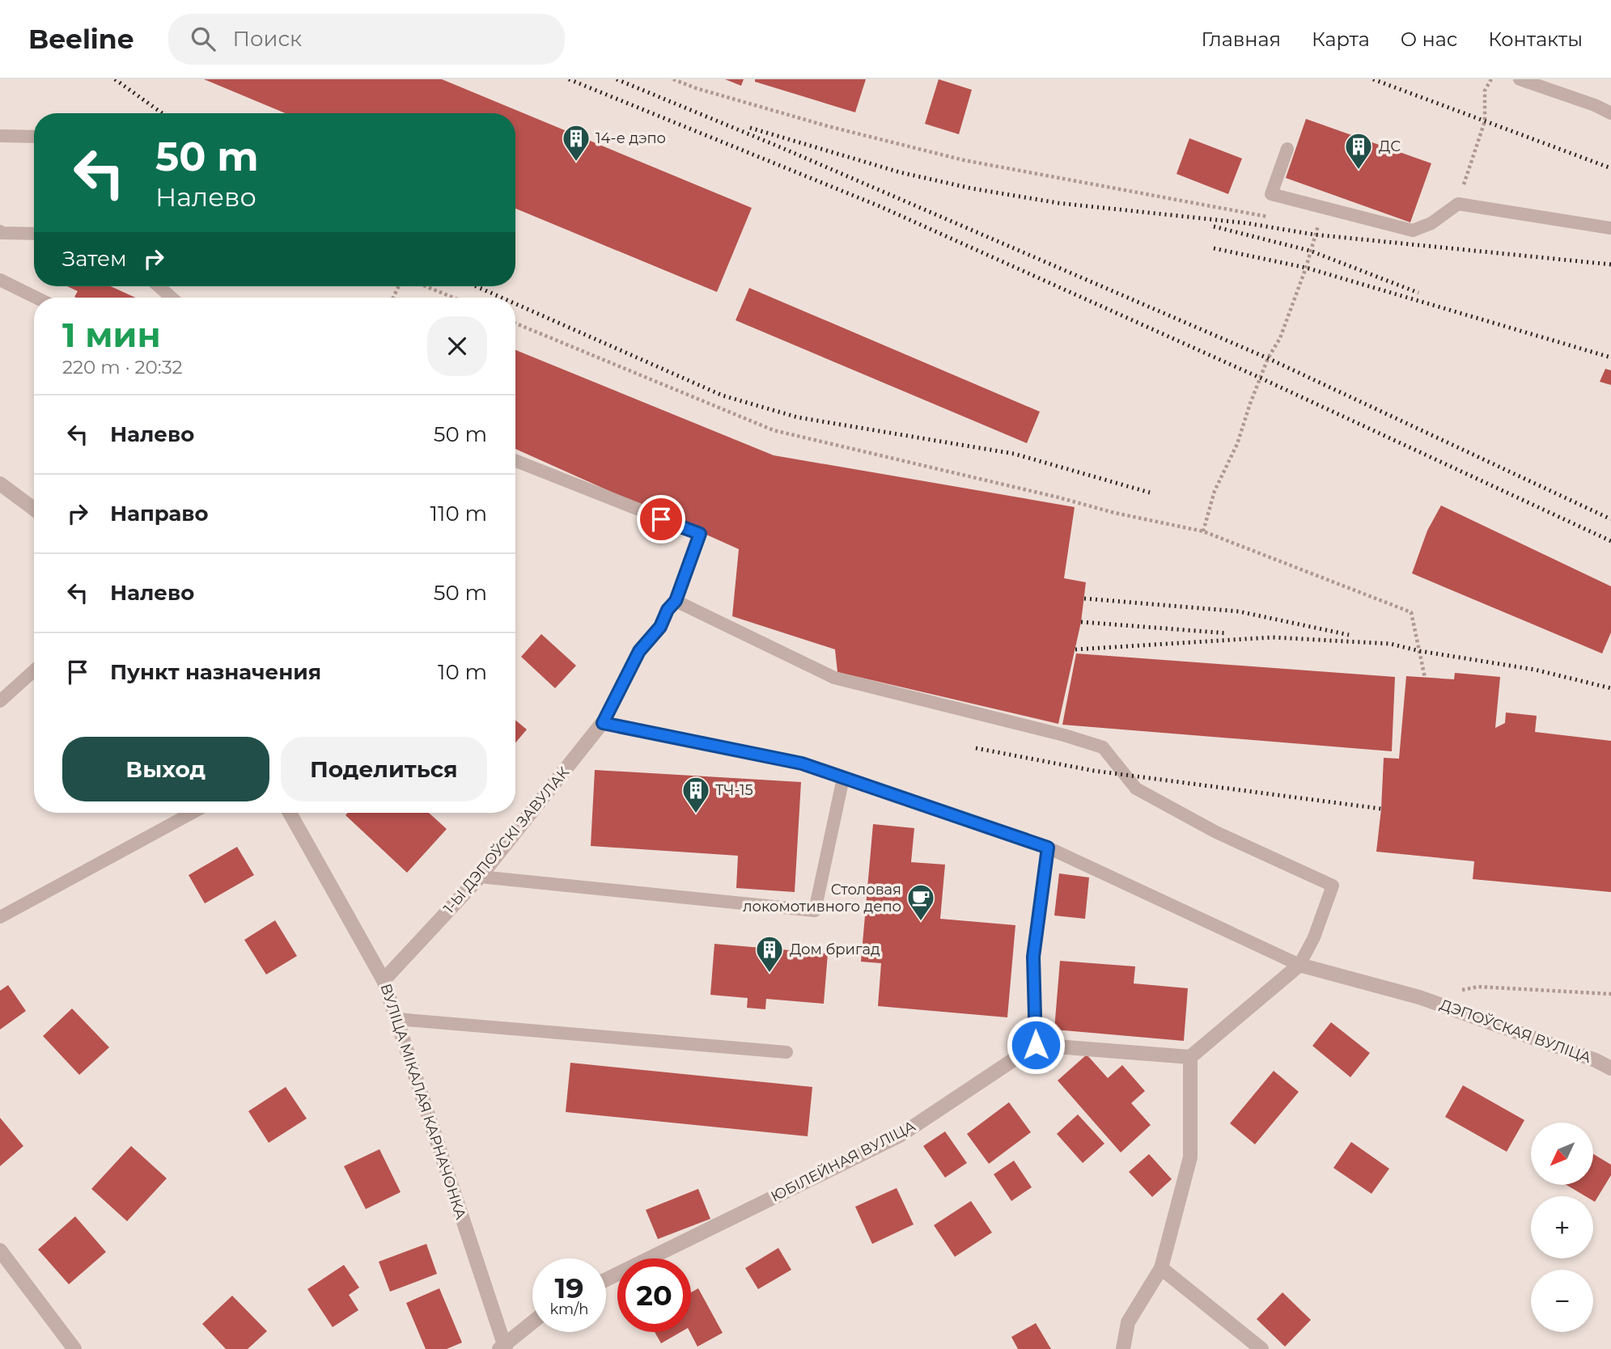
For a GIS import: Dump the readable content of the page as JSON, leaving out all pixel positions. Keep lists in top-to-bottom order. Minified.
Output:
{"streets":{"street":["1-Ы ДЭПОЎСКІ ЗАВУЛАК","ДЭПОЎСКАЯ ВУЛІЦА","ВУЛІЦА МІКАЛАЯ КАРНАЧОНКА","ЮБІЛЕЙНАЯ ВУЛІЦА"]},"crossings":[["1-Ы ДЭПОЎСКІ ЗАВУЛАК","ВУЛІЦА МІКАЛАЯ КАРНАЧОНКА"]],"places":{"building":["14-е дэпо","ДС","ТЧ-15","Дом бригад"],"cafe":["Столовая локомотивного депо"]},"north":"bottom left","page":{"header":"Beeline","search":"Поиск","nav":["Главная","Карта","О нас","Контакты"],"turn":["50 m","Налево"],"then":"Затем","heading":["1 мин","220 m · 20:32"],"list":[{"name":"Налево","value":"50 m"},{"name":"Направо","value":"110 m"},{"name":"Налево","value":"50 m"},{"name":"Пункт назначения","value":"10 m"}],"buttons":["Выход","Поделиться"],"map_buttons":["+","−"],"speed":"19 km/h","limit":"20"}}
